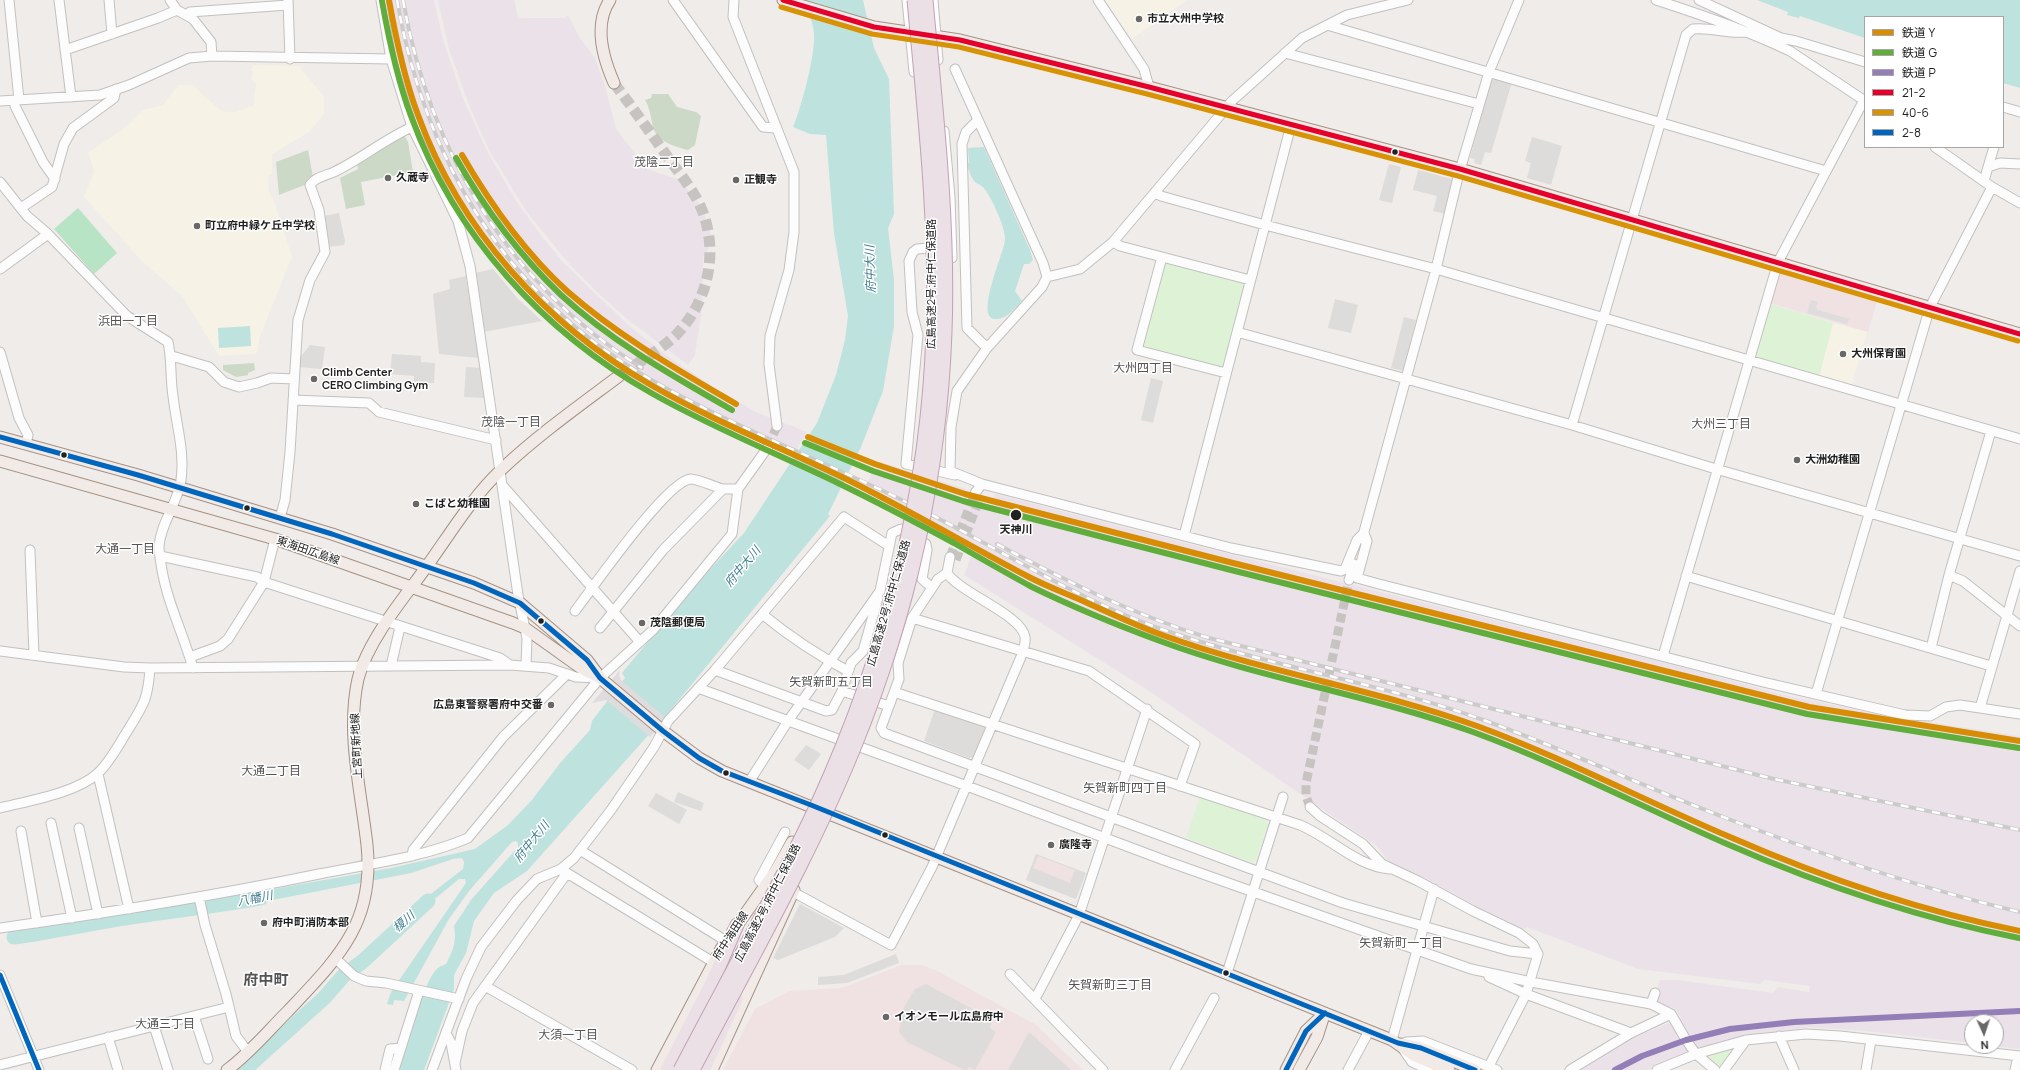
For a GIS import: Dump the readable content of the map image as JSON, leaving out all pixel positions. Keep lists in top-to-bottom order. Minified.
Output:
{"streets":{"highway":["広島高速2号;府中仁保道路"],"main road":["東海田広島線","上宮町新地線","府中海田線"]},"crossings":[["東海田広島線","上宮町新地線"],["東海田広島線","府中海田線"]],"districts":["茂陰二丁目","浜田一丁目","大州四丁目","茂陰一丁目","大州三丁目","大通一丁目","矢賀新町五丁目","大通二丁目","矢賀新町四丁目","矢賀新町一丁目","府中町","矢賀新町三丁目","大通三丁目","大須一丁目"],"water":["府中大川","八幡川","榎川"],"places":["市立大州中学校","久蔵寺","正観寺","町立府中緑ケ丘中学校","大州保育園","Climb Center CERO Climbing Gym","大洲幼稚園","こばと幼稚園","天神川","茂陰郵便局","広島東警察署府中交番","廣隆寺","府中町消防本部","イオンモール広島府中"],"lines":["rail line Y","transit line 21-2","rail line G","transit line 40-6","transit line 2-8","rail line P"],"legend":["鉄道 Y","鉄道 G","鉄道 P","21-2","40-6","2-8"],"north":"bottom"}
